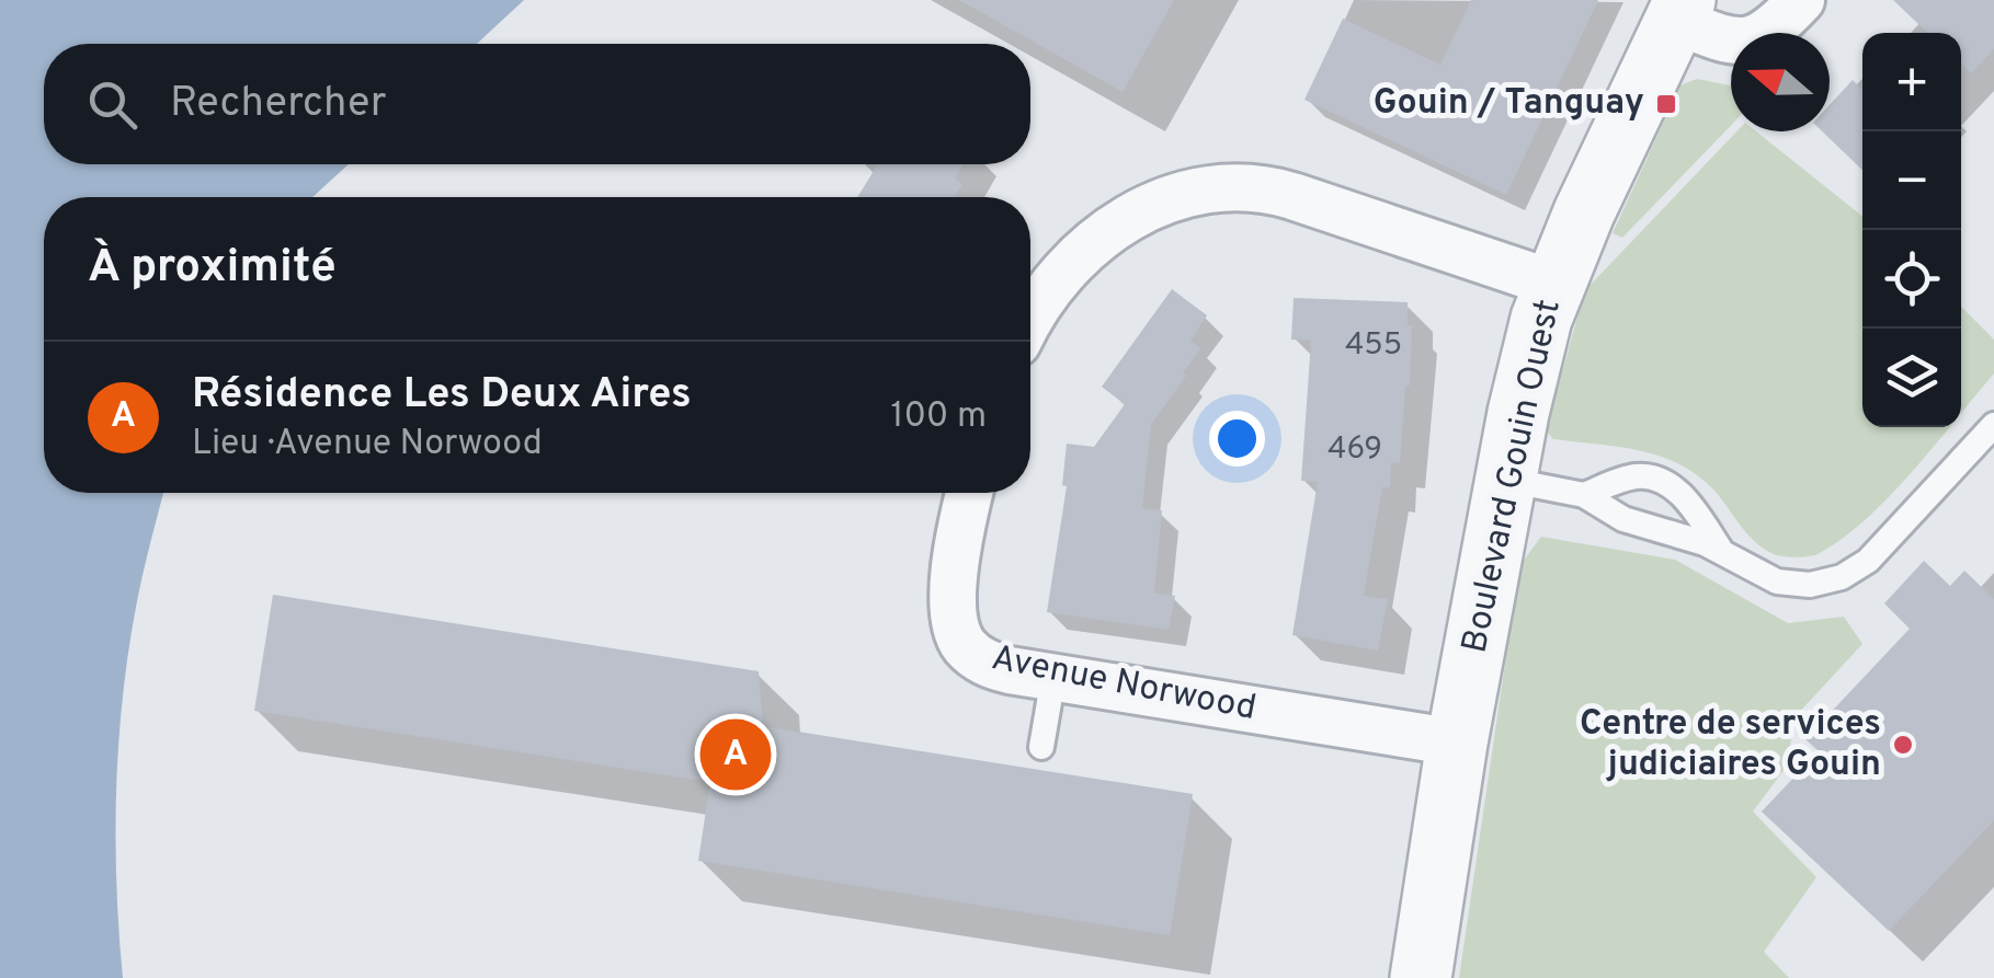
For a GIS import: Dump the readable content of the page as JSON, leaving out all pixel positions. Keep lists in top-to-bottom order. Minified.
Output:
{"streets":{"street":["Boulevard Gouin Ouest","Avenue Norwood"]},"crossings":[["Boulevard Gouin Ouest","Avenue Norwood"]],"places":{"transit":["Gouin / Tanguay"],"other":["Centre de services judiciaires Gouin"]},"house_numbers":["455","469"],"north":"left","page":{"map_buttons":["+","−"],"search":"Rechercher","heading":"À proximité","list":[{"mark":"A","name":"Résidence Les Deux Aires","note":"Lieu · Avenue Norwood","value":"100 m"}],"pins":"A"}}
